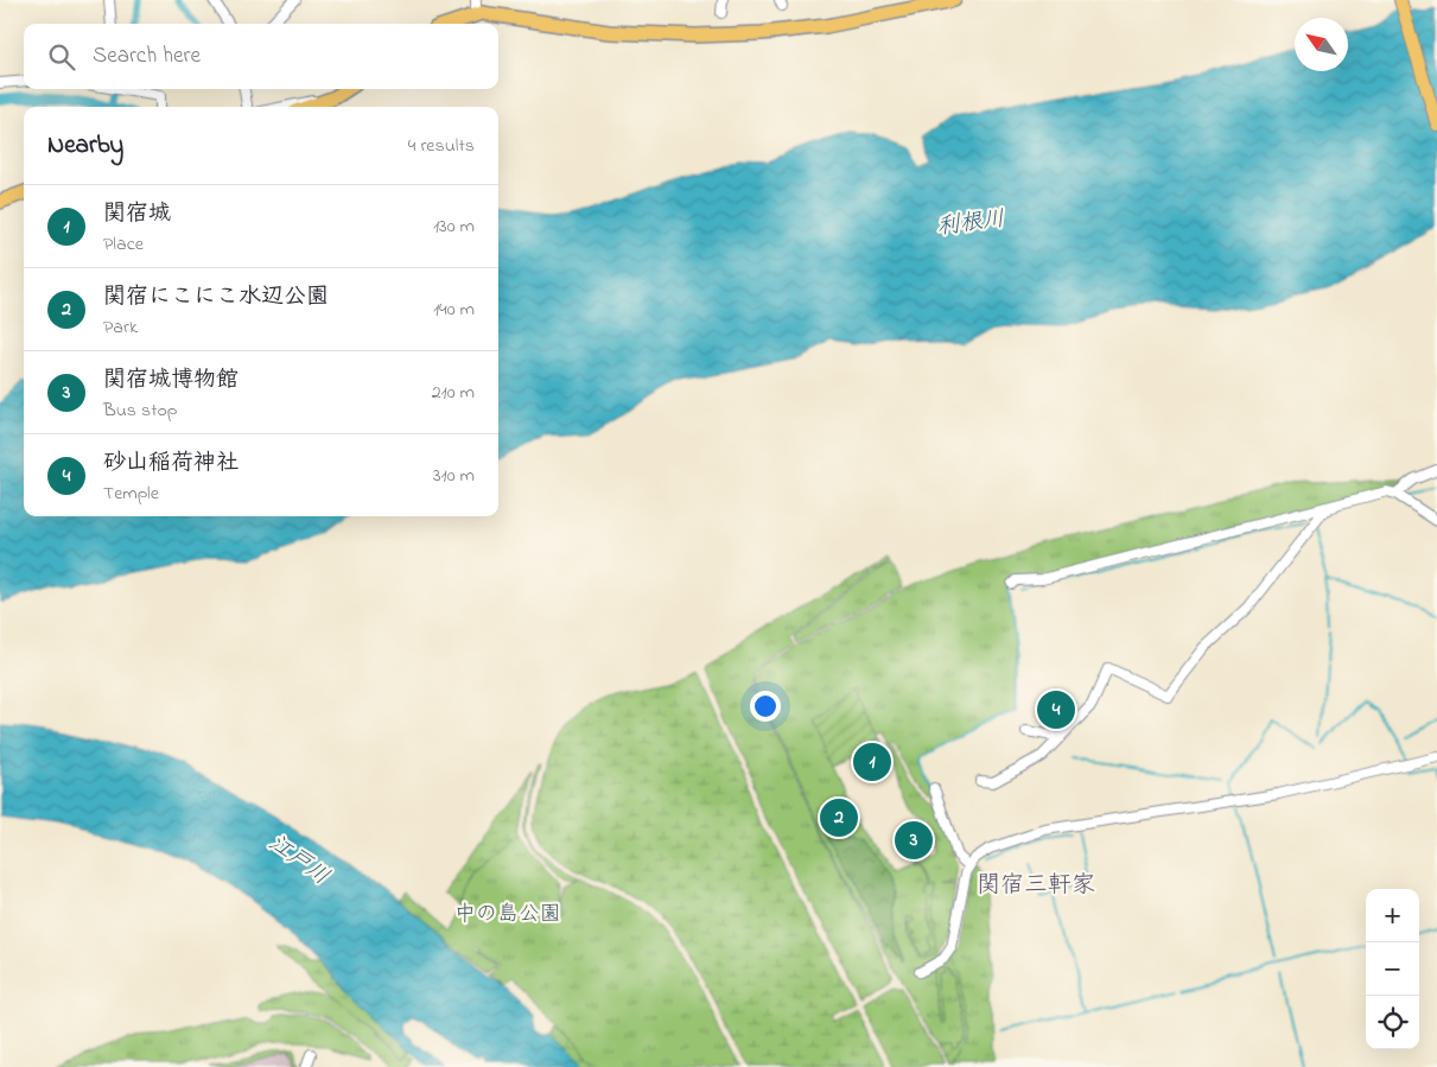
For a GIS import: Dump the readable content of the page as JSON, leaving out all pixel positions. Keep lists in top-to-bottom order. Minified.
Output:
{"districts":["関宿三軒家"],"water":["利根川","江戸川"],"parks":["中の島公園"],"north":"top left","page":{"search":"Search here","heading":["Nearby","4 results"],"list":[{"mark":"1","name":"関宿城","note":"Place","value":"130 m"},{"mark":"2","name":"関宿にこにこ水辺公園","note":"Park","value":"140 m"},{"mark":"3","name":"関宿城博物館","note":"Bus stop","value":"210 m"},{"mark":"4","name":"砂山稲荷神社","note":"Temple","value":"310 m"}],"pins":["4","1","2","3"],"map_buttons":["+","−"]}}
